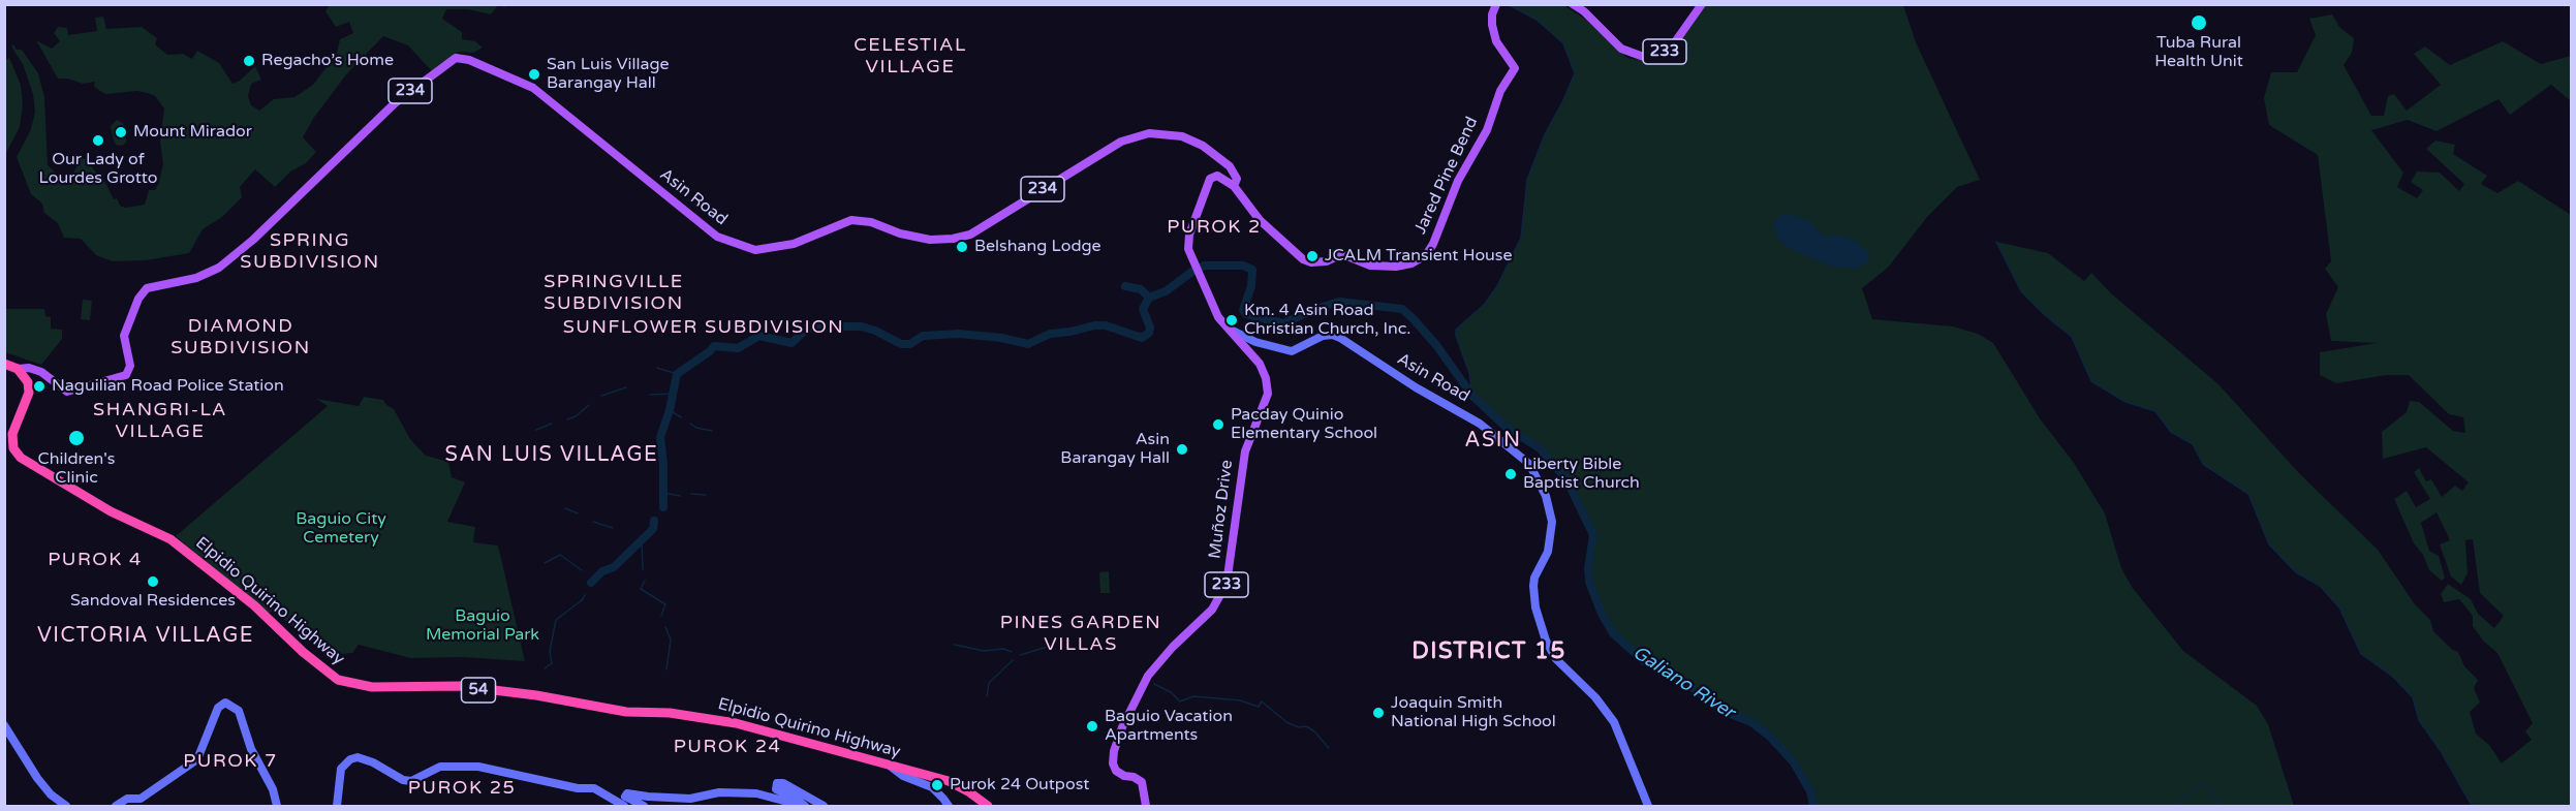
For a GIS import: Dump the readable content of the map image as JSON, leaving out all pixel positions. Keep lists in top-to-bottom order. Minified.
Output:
{"streets":{"highway":["Elpidio Quirino Highway","54"],"main road":["233","234","Jared Pine Bend","Asin Road","Muñoz Drive"]},"crossings":[["233","Jared Pine Bend"],["233","Asin Road"],["233","Muñoz Drive"],["Jared Pine Bend","Asin Road"],["Asin Road","Muñoz Drive"],["Asin Road","Elpidio Quirino Highway"]],"districts":["CELESTIAL VILLAGE","PUROK 2","SPRING SUBDIVISION","SPRINGVILLE SUBDIVISION","DIAMOND SUBDIVISION","SUNFLOWER SUBDIVISION","SHANGRI-LA VILLAGE","ASIN","SAN LUIS VILLAGE","PUROK 4","PINES GARDEN VILLAS","VICTORIA VILLAGE","DISTRICT 15","PUROK 24","PUROK 7","PUROK 25"],"water":["Galiano River"],"parks":["Baguio City Cemetery","Baguio Memorial Park"],"places":["Tuba Rural Health Unit","Regacho’s Home","San Luis Village Barangay Hall","Mount Mirador","Our Lady of Lourdes Grotto","Belshang Lodge","JCALM Transient House","Km. 4 Asin Road Christian Church, Inc.","Naguilian Road Police Station","Pacday Quinio Elementary School","Children's Clinic","Asin Barangay Hall","Liberty Bible Baptist Church","Sandoval Residences","Joaquin Smith National High School","Baguio Vacation Apartments","Purok 24 Outpost"]}
